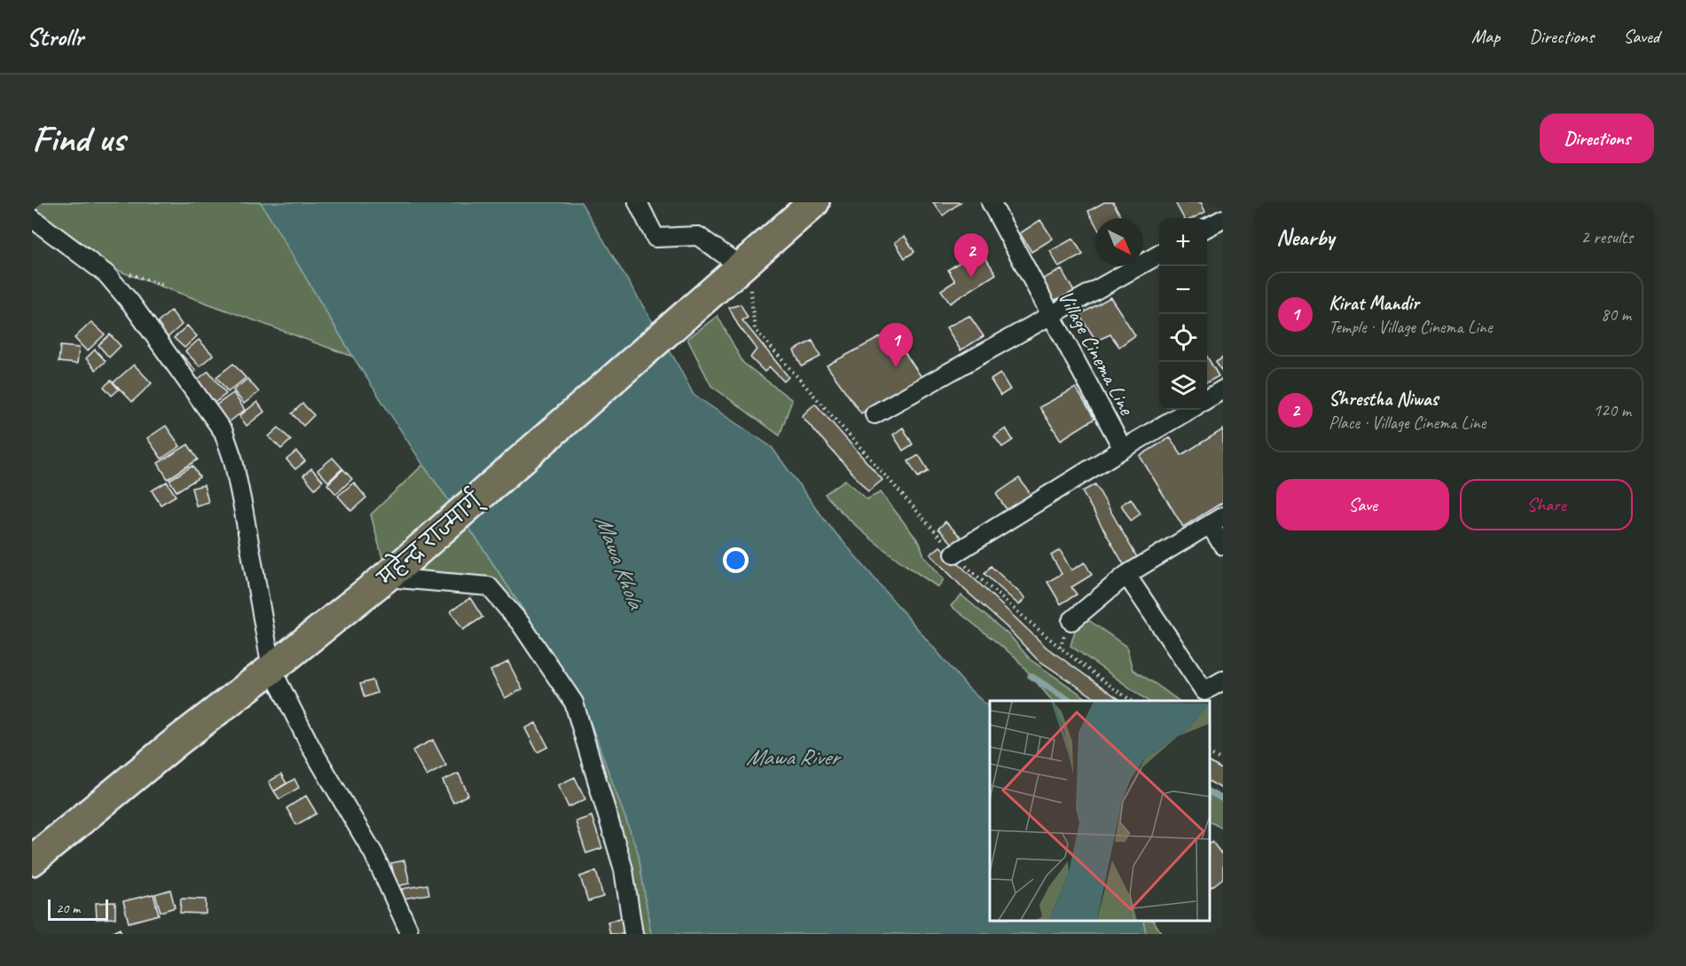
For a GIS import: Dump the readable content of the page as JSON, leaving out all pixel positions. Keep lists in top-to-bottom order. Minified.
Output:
{"streets":{"highway":["महेन्द्र राज्मार्ग्"],"street":["Village Cinema Line"]},"water":["Mawa Khola","Mawa River"],"scale_bar":"20 m","north":"bottom right","page":{"header":"Strollr","nav":["Map","Directions","Saved"],"buttons":["Directions",["Save","Share"]],"title":"Find us","heading":["Nearby","2 results"],"map_buttons":["+","−"],"pins":["2","1"],"list":[{"mark":"1","name":"Kirat Mandir","note":"Temple · Village Cinema Line","value":"80 m"},{"mark":"2","name":"Shrestha Niwas","note":"Place · Village Cinema Line","value":"120 m"}],"scale":"20 m"}}
